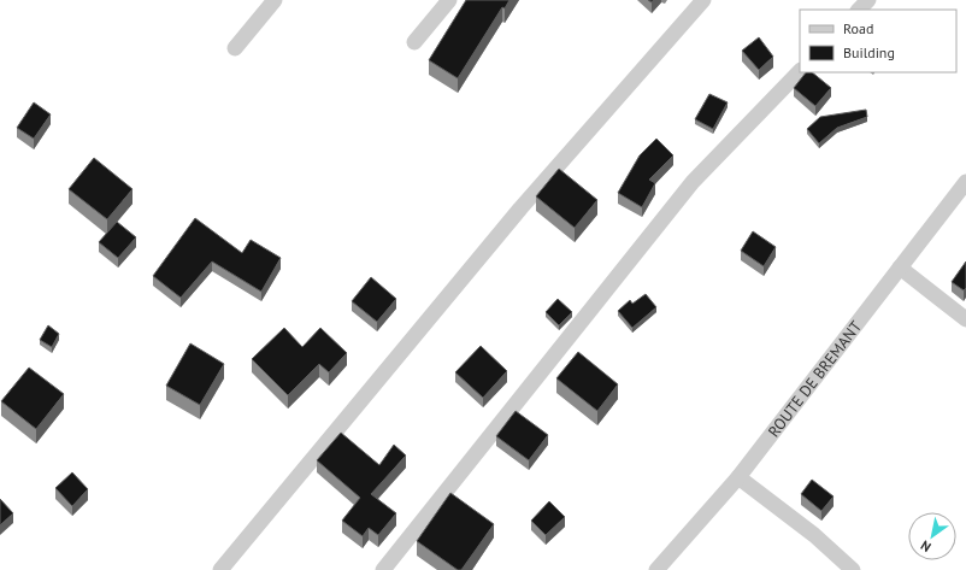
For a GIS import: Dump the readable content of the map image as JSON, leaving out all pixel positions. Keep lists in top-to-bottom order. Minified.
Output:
{"streets":{"street":["ROUTE DE BREMANT"]},"legend":["Road","Building"],"north":"bottom left"}
